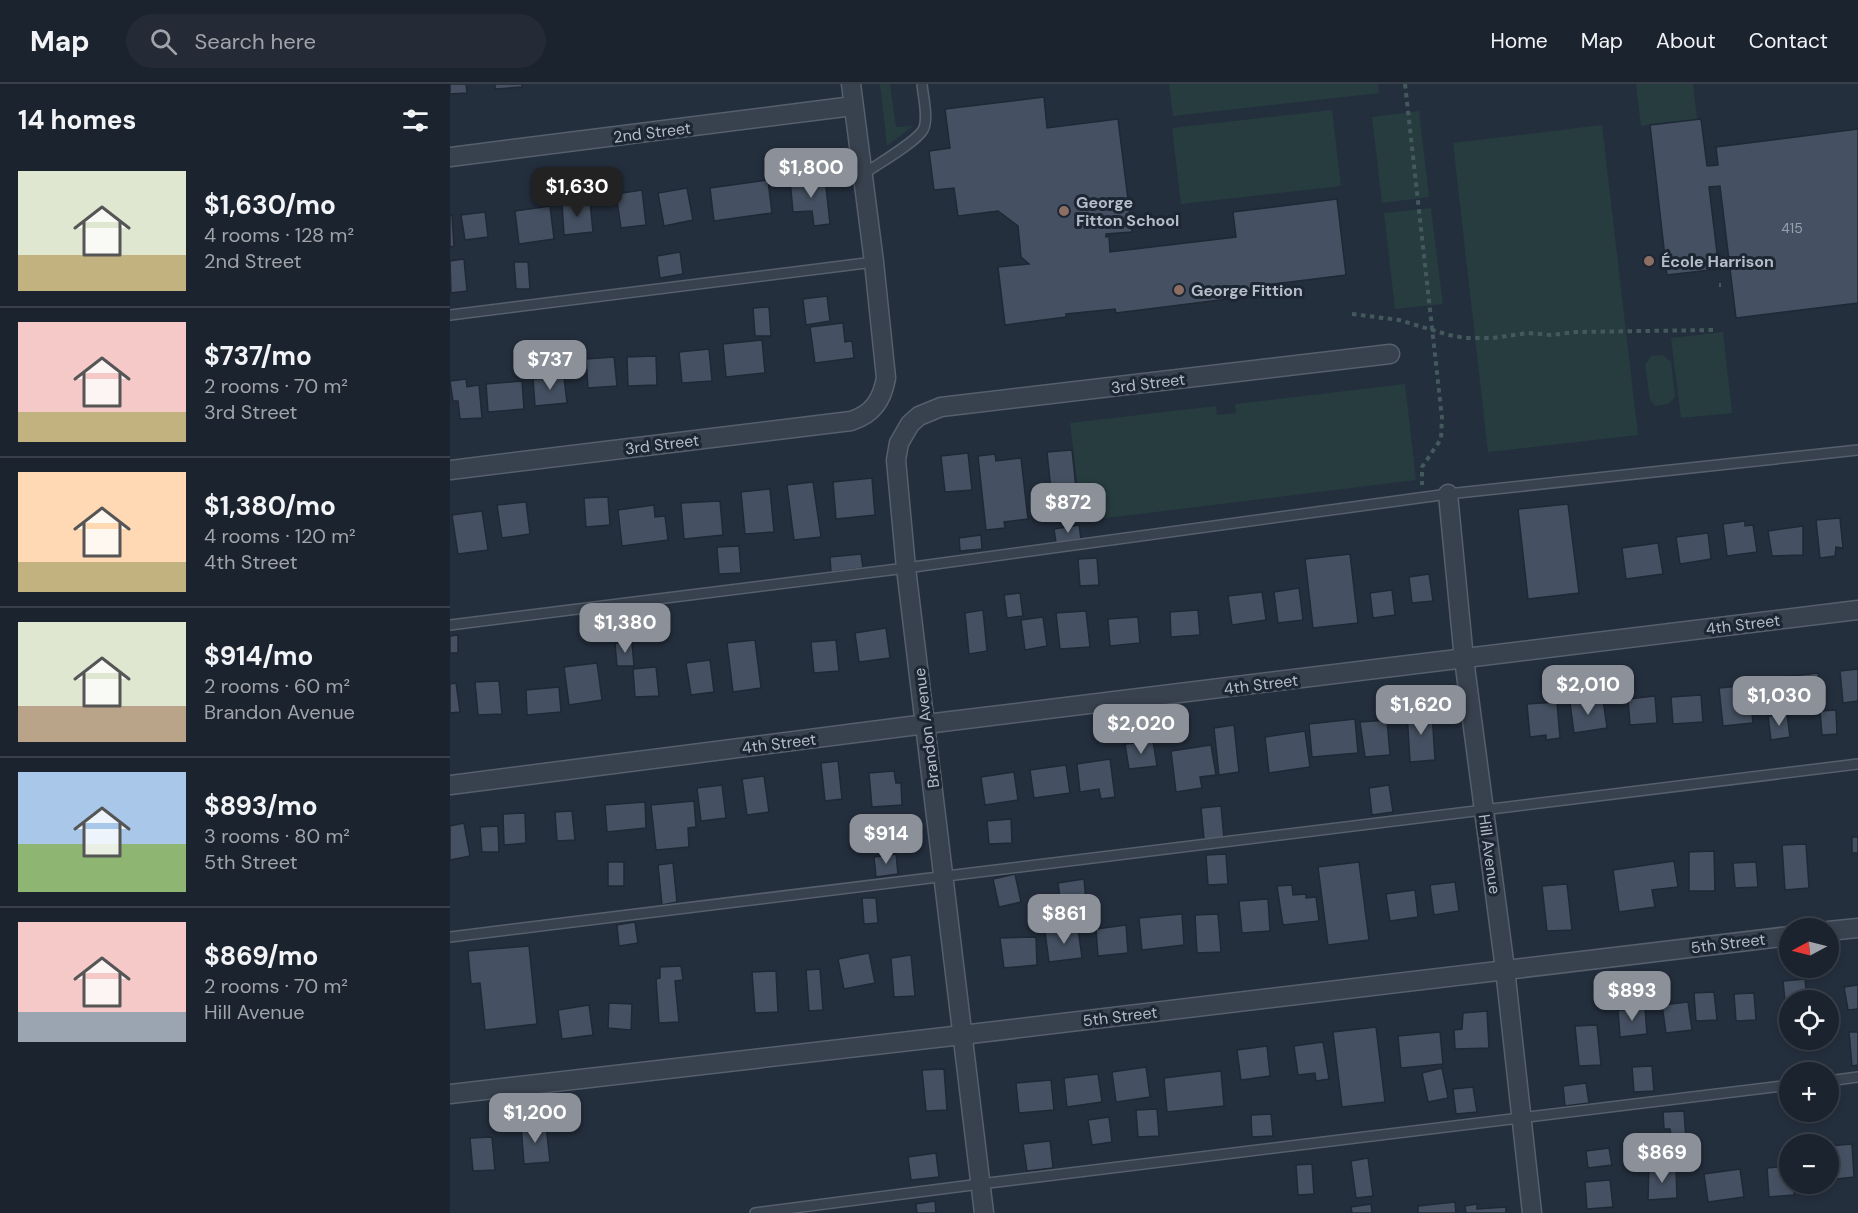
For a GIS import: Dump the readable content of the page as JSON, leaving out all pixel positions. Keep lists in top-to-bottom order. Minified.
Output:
{"streets":{"street":["2nd Street","3rd Street","4th Street","Brandon Avenue","Hill Avenue","5th Street"]},"crossings":[["3rd Street","Brandon Avenue"],["4th Street","Brandon Avenue"],["4th Street","Hill Avenue"],["Brandon Avenue","5th Street"],["Hill Avenue","5th Street"]],"places":["George Fitton School","École Harrison","George Fittion"],"house_numbers":["415"],"north":"left","page":{"header":"Map","search":"Search here","nav":["Home","Map","About","Contact"],"heading":"14 homes","price":["$1,800","$1,630","$737","$872","$1,380","$2,010","$1,030","$1,620","$2,020","$914","$861","$893","$1,200","$869"],"list":[{"name":"$1,630/mo","note":"4 rooms · 128 m² · 2nd Street"},{"name":"$737/mo","note":"2 rooms · 70 m² · 3rd Street"},{"name":"$1,380/mo","note":"4 rooms · 120 m² · 4th Street"},{"name":"$914/mo","note":"2 rooms · 60 m² · Brandon Avenue"},{"name":"$893/mo","note":"3 rooms · 80 m² · 5th Street"},{"name":"$869/mo","note":"2 rooms · 70 m² · Hill Avenue"}],"map_buttons":["+","−"]}}
